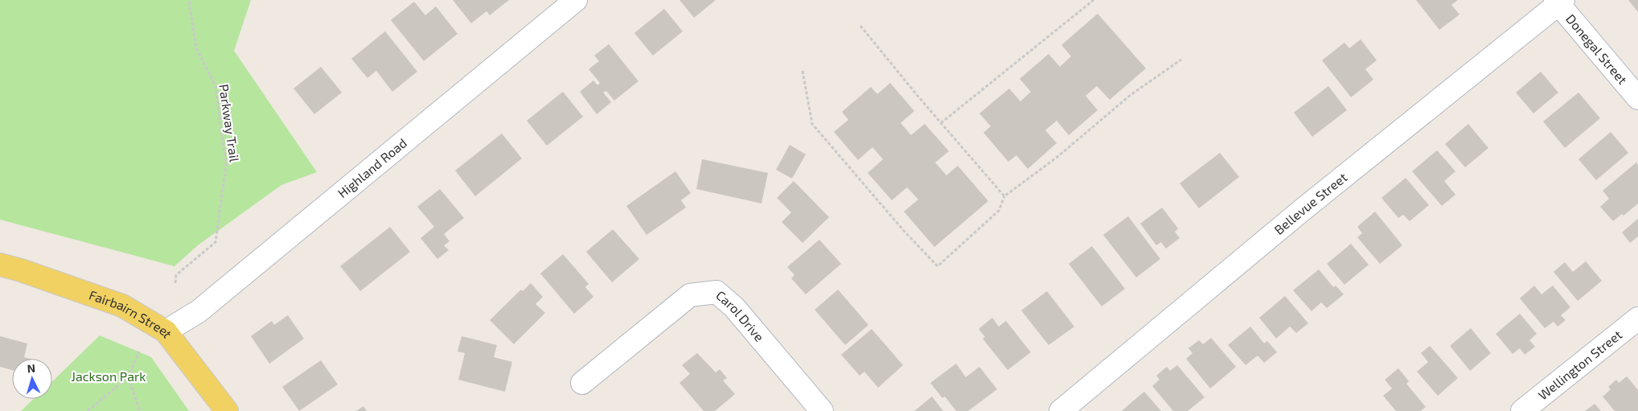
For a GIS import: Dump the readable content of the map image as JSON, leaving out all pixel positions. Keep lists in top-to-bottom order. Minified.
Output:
{"streets":{"main road":["Fairbairn Street"],"street":["Donegal Street","Highland Road","Bellevue Street","Carol Drive","Wellington Street"],"path":["Parkway Trail"]},"crossings":[["Donegal Street","Bellevue Street"],["Highland Road","Fairbairn Street"]],"parks":["Jackson Park"],"north":"top"}
